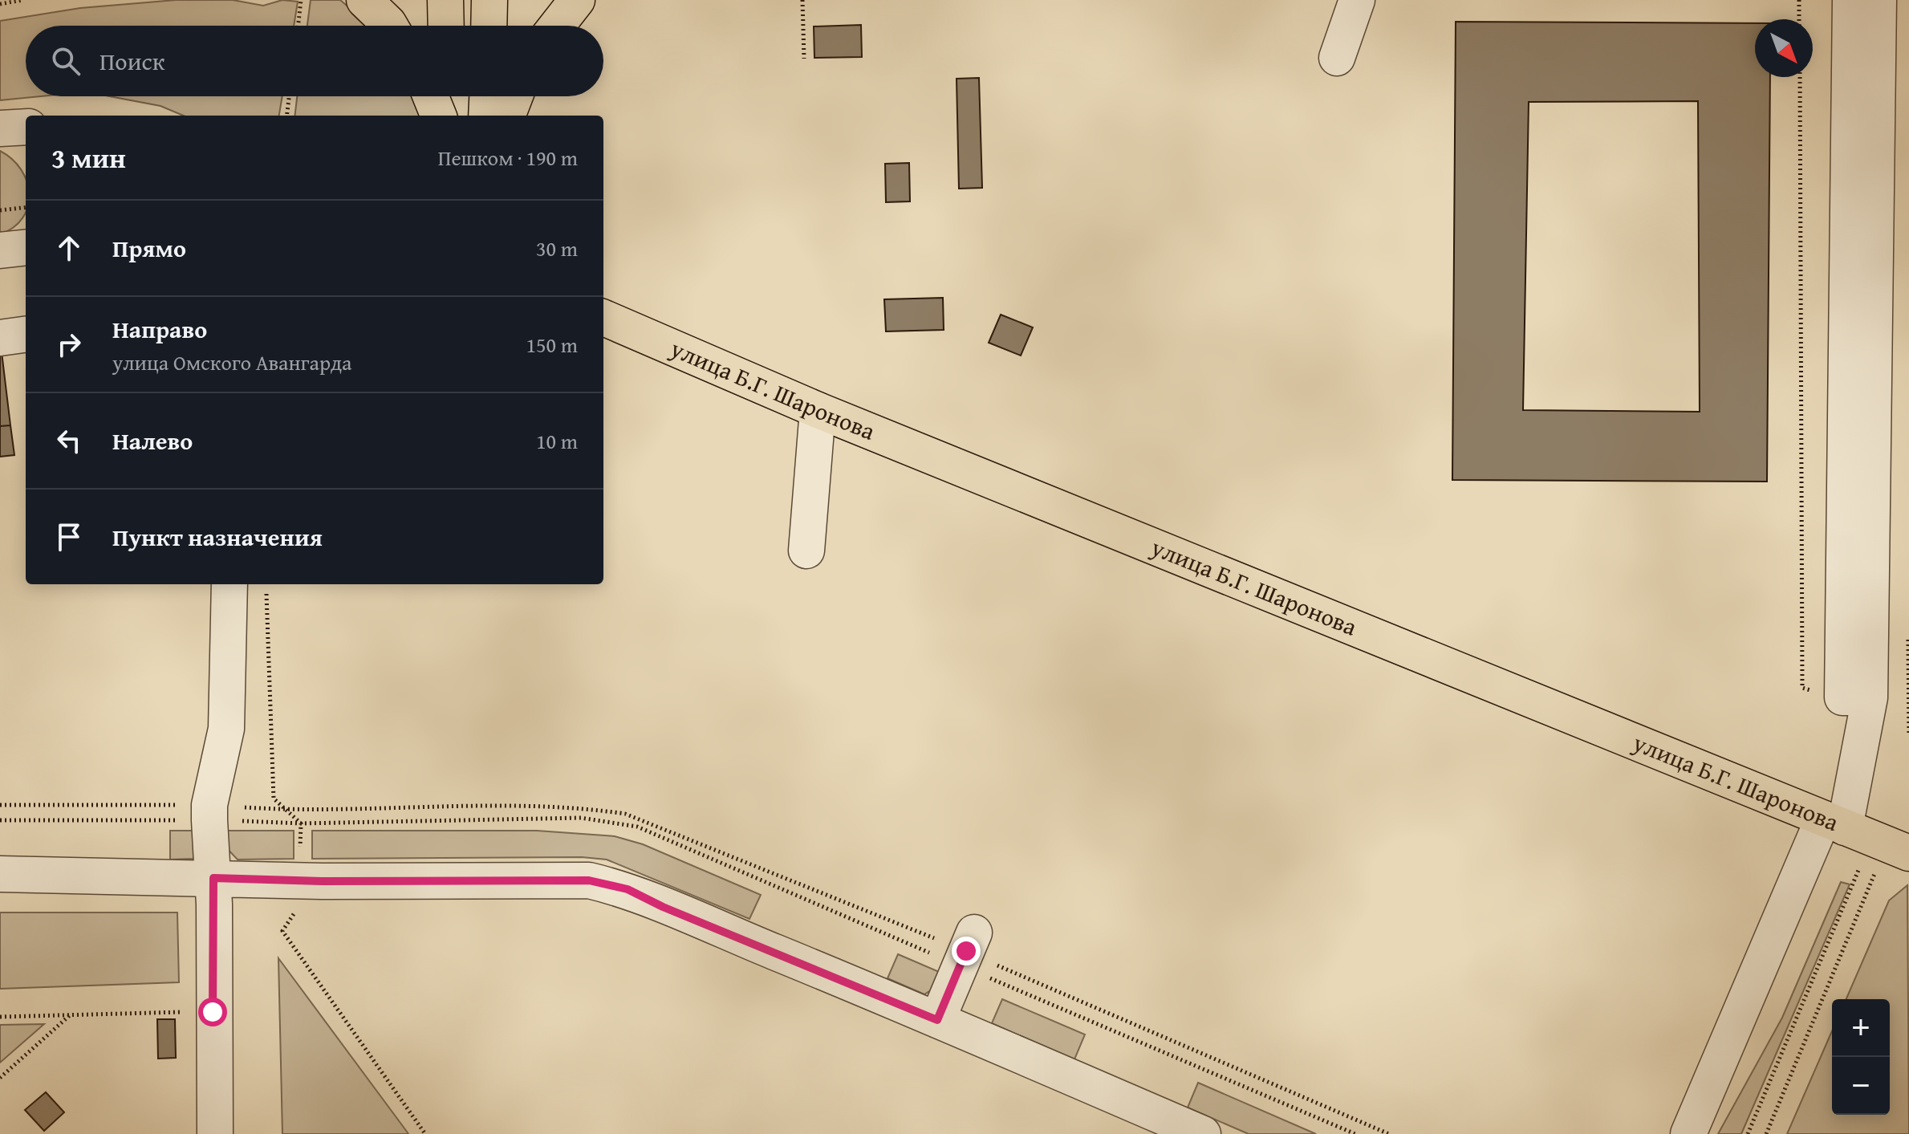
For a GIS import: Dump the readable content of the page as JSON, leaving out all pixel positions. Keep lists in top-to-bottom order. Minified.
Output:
{"streets":{"main road":["улица Б.Г. Шаронова"]},"north":"bottom right","page":{"search":"Поиск","heading":["3 мин","Пешком · 190 m"],"list":[["Прямо","30 m"],["Направо","улица Омского Авангарда","150 m"],["Налево","10 m"],"Пункт назначения"],"map_buttons":["+","−"]}}
